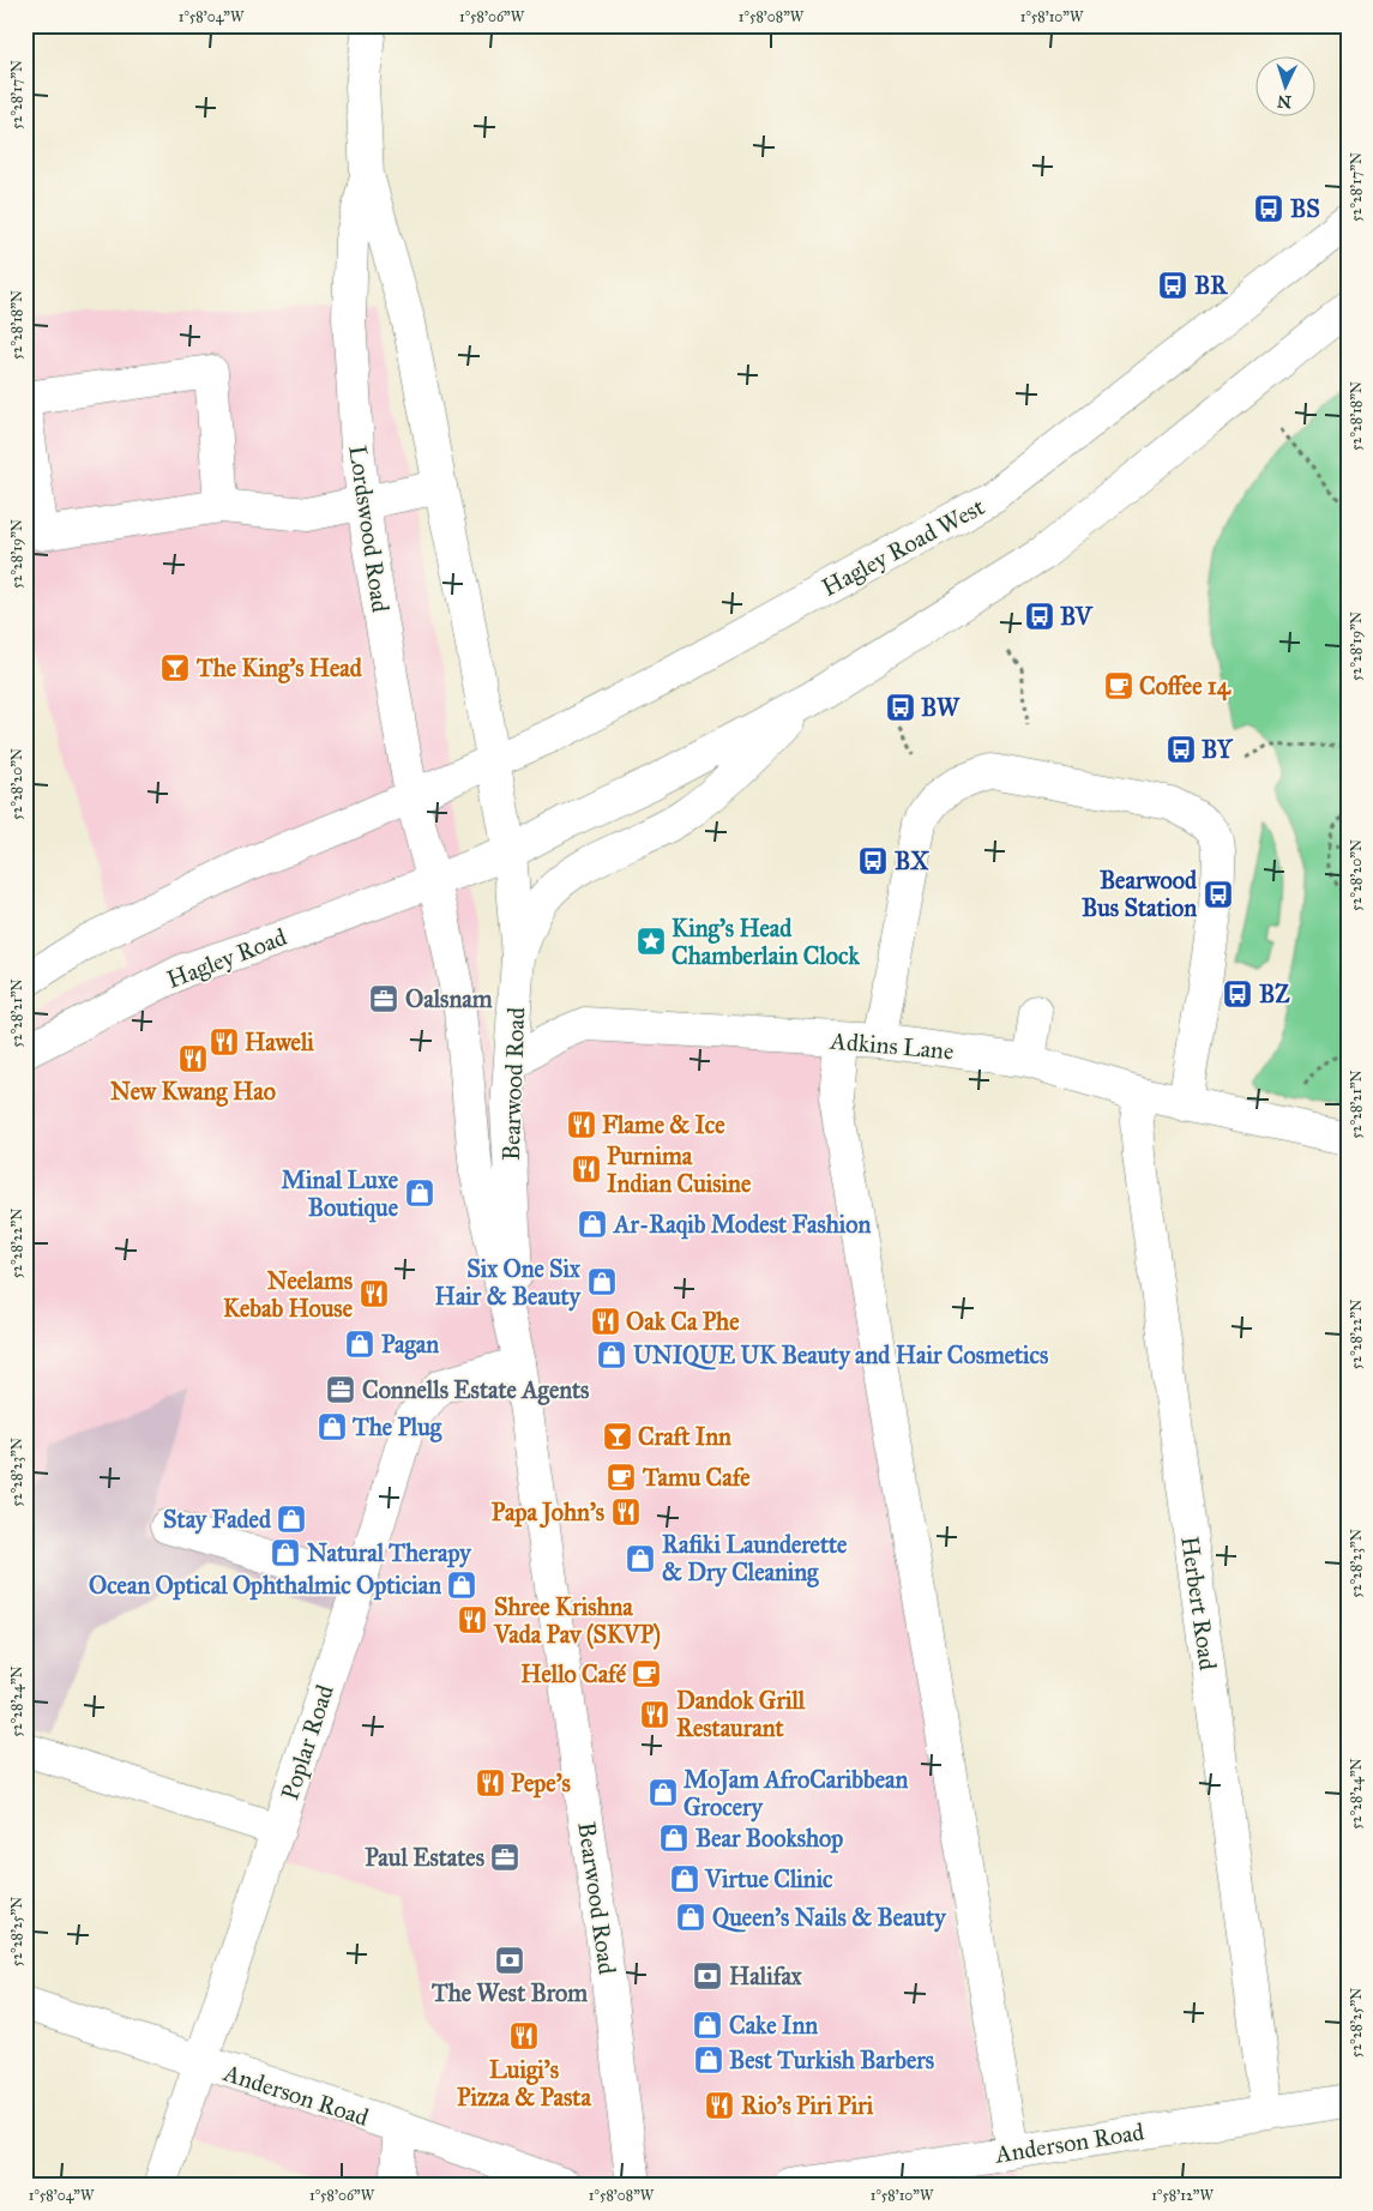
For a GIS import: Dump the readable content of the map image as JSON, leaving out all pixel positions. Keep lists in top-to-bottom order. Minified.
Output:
{"streets":{"main road":["Lordswood Road","Hagley Road West","Hagley Road","Adkins Lane","Bearwood Road","Herbert Road","Poplar Road","Anderson Road"]},"crossings":[["Lordswood Road","Hagley Road West"],["Lordswood Road","Hagley Road"],["Lordswood Road","Bearwood Road"],["Hagley Road","Bearwood Road"],["Adkins Lane","Bearwood Road"],["Adkins Lane","Herbert Road"],["Bearwood Road","Poplar Road"],["Herbert Road","Anderson Road"],["Poplar Road","Anderson Road"]],"places":{"bus stop":["BS","BR","BV","BW","BY","BX","Bearwood Bus Station","BZ"],"bar":["The King's Head","Craft Inn"],"cafe":["Coffee 14","Tamu Cafe","Hello Café"],"place":["King's Head Chamberlain Clock"],"office":["Oalsnam","Connells Estate Agents","Paul Estates"],"restaurant":["Haweli","New Kwang Hao","Flame & Ice","Purnima Indian Cuisine","Neelams Kebab House","Oak Ca Phe","Papa John's","Shree Krishna Vada Pav (SKVP)","Dandok Grill Restaurant","Pepe's","Luigi's Pizza & Pasta","Rio's Piri Piri"],"shop":["Minal Luxe Boutique","Ar-Raqib Modest Fashion","Six One Six Hair & Beauty","Pagan","UNIQUE UK Beauty and Hair Cosmetics","The Plug","Stay Faded","Natural Therapy","Rafiki Launderette & Dry Cleaning","Ocean Optical Ophthalmic Optician","MoJam AfroCaribbean Grocery","Bear Bookshop","Virtue Clinic","Queen’s Nails & Beauty","Cake Inn","Best Turkish Barbers"],"bank":["The West Brom","Halifax"]},"north":"bottom","coordinates":["1°58'04\"W","1°58'06\"W","1°58'08\"W","1°58'10\"W","52°28'17\"N","52°28'18\"N","52°28'19\"N","52°28'20\"N","52°28'21\"N","52°28'22\"N","52°28'23\"N","52°28'24\"N","52°28'25\"N","1°58'12\"W"]}
